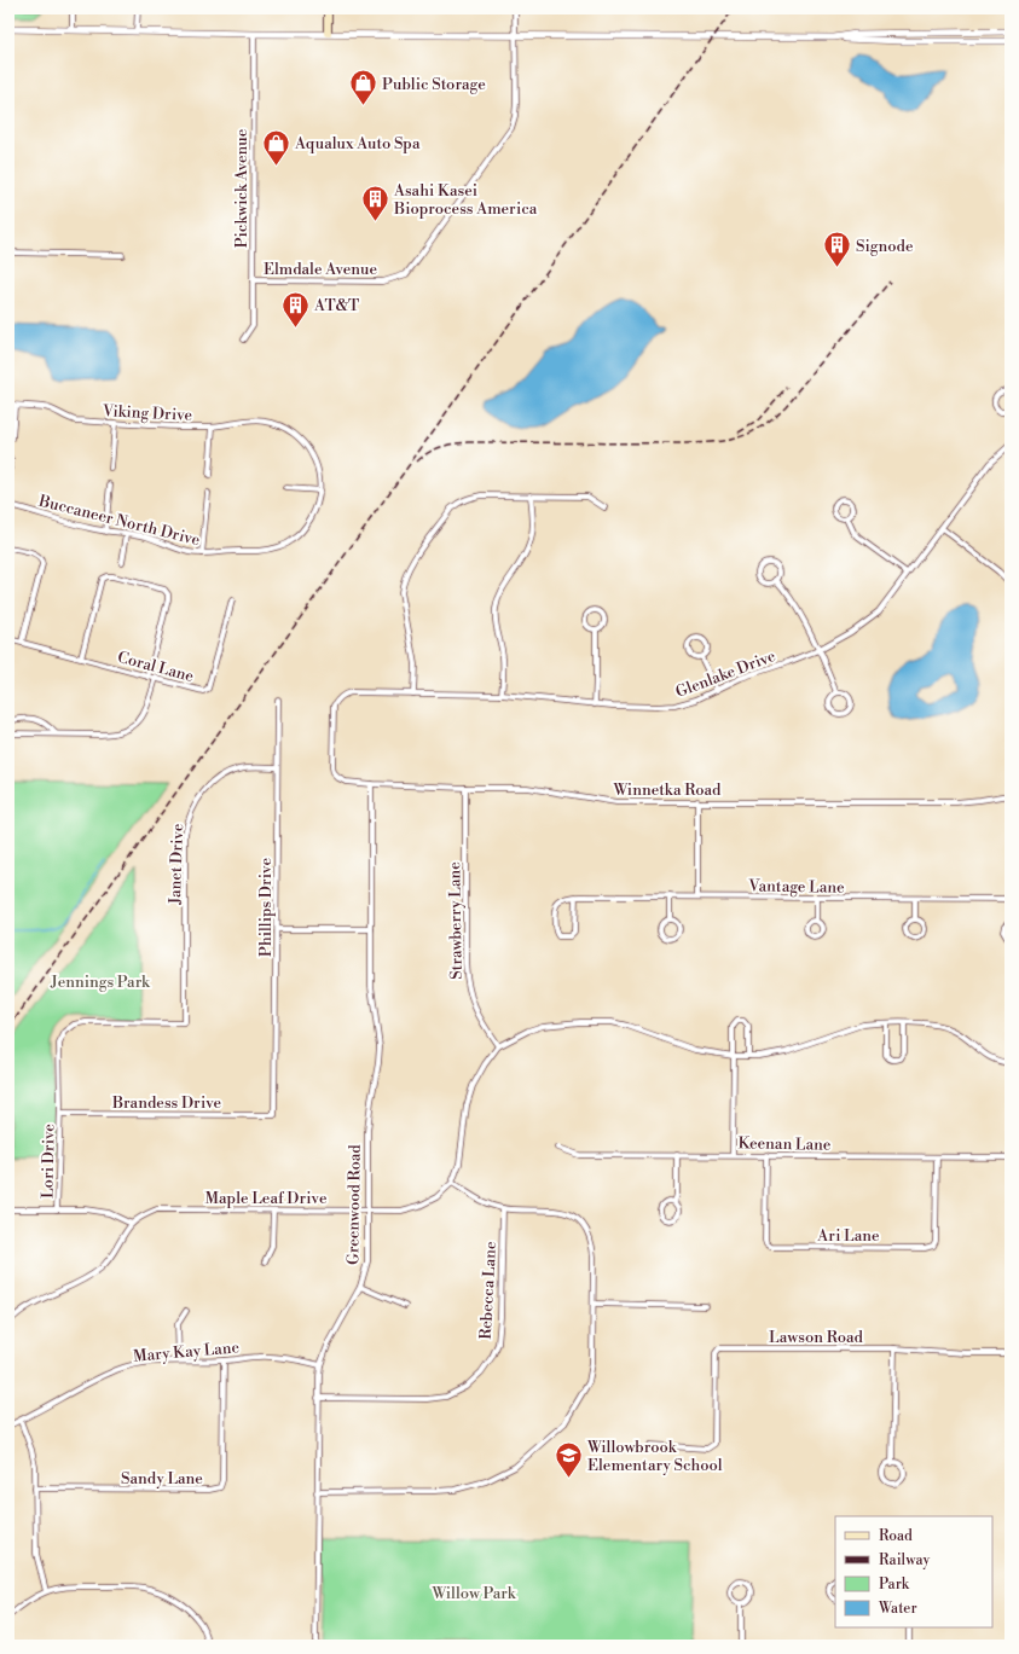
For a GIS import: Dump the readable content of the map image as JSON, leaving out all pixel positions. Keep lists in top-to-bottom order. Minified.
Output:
{"streets":{"street":["Pickwick Avenue","Elmdale Avenue","Viking Drive","Buccaneer North Drive","Coral Lane","Glenlake Drive","Winnetka Road","Janet Drive","Vantage Lane","Phillips Drive","Strawberry Lane","Brandess Drive","Keenan Lane","Lori Drive","Maple Leaf Drive","Greenwood Road","Ari Lane","Rebecca Lane","Lawson Road","Mary Kay Lane","Sandy Lane"]},"crossings":[["Pickwick Avenue","Elmdale Avenue"],["Viking Drive","Buccaneer North Drive"],["Glenlake Drive","Winnetka Road"],["Winnetka Road","Strawberry Lane"],["Winnetka Road","Greenwood Road"],["Janet Drive","Phillips Drive"],["Janet Drive","Lori Drive"],["Phillips Drive","Brandess Drive"],["Brandess Drive","Lori Drive"],["Keenan Lane","Ari Lane"],["Maple Leaf Drive","Greenwood Road"],["Greenwood Road","Rebecca Lane"],["Greenwood Road","Mary Kay Lane"],["Mary Kay Lane","Sandy Lane"]],"parks":["Jennings Park","Willow Park"],"places":{"shop":["Public Storage","Aqualux Auto Spa"],"building":["Asahi Kasei Bioprocess America","Signode","AT&T"],"school or university":["Willowbrook Elementary School"]},"legend":["Road","Railway","Park","Water"]}
